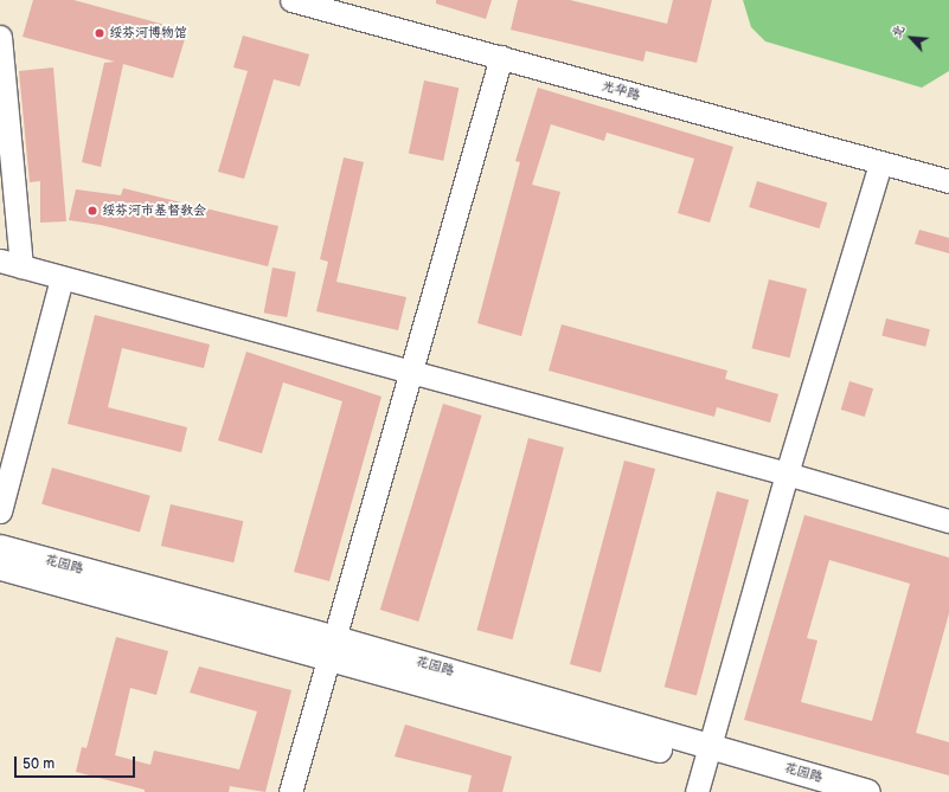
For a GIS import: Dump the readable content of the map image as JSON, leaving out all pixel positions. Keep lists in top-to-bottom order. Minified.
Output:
{"streets":{"main road":["花园路"],"street":["光华路"]},"places":["绥芬河博物馆","绥芬河市基督教会"],"scale_bar":"50 m","north":"top left"}
